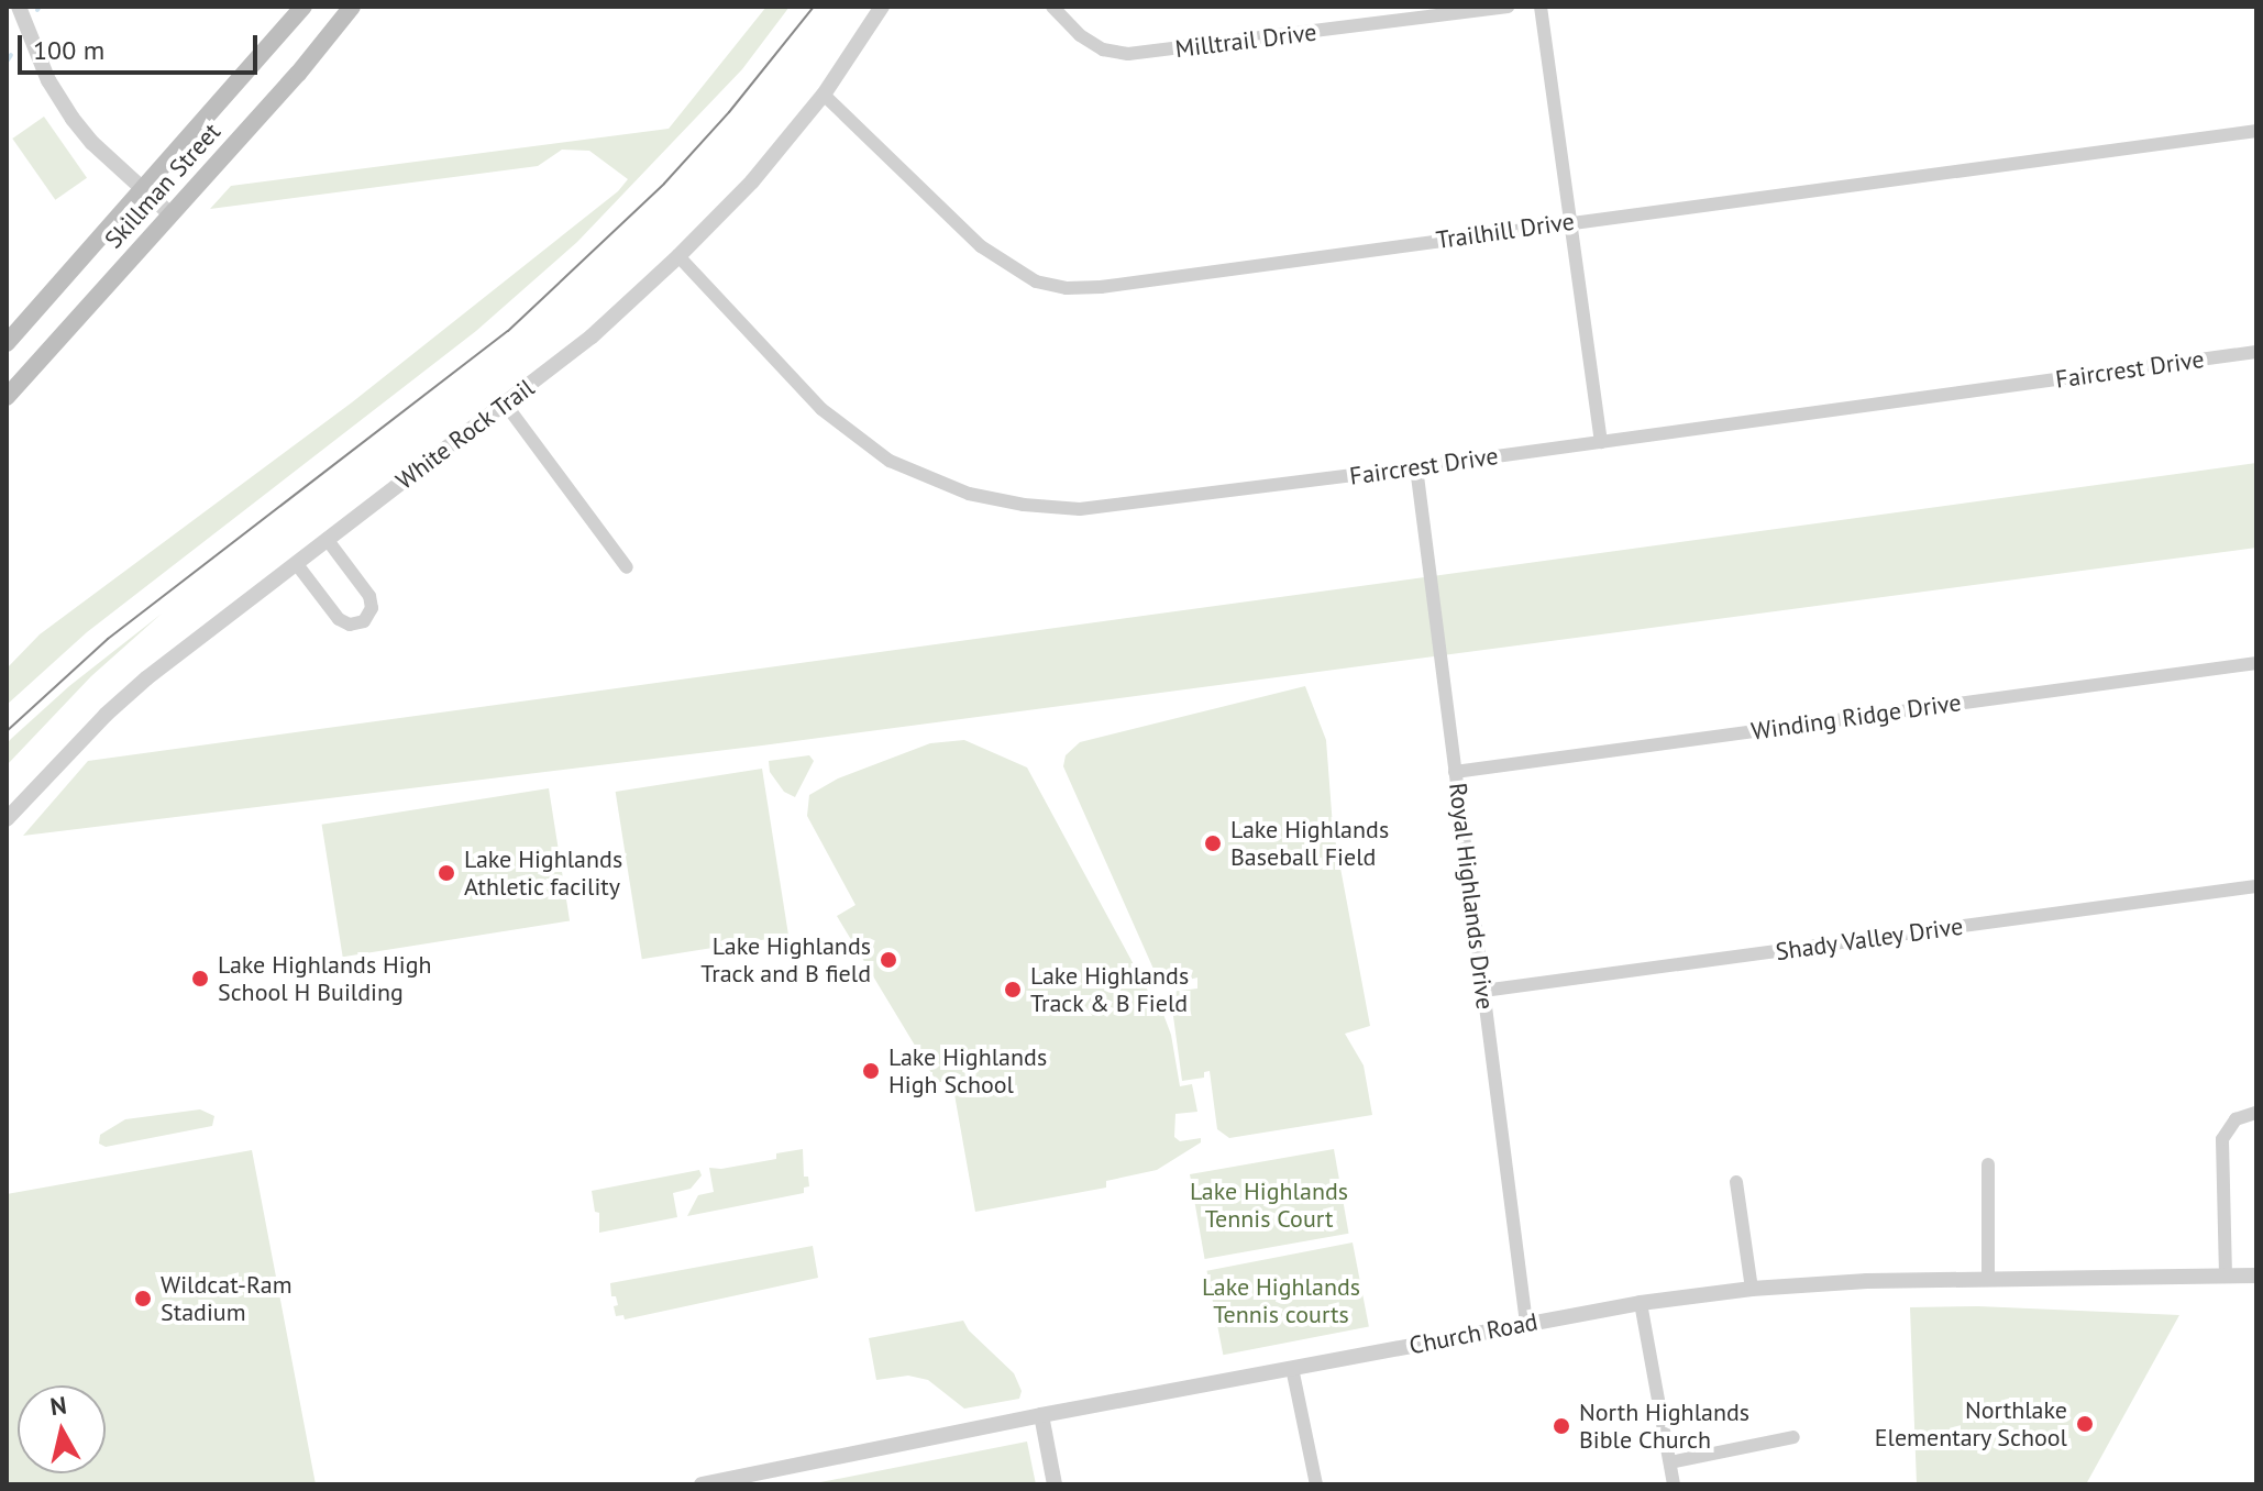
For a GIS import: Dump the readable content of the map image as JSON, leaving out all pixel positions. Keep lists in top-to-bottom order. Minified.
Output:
{"streets":{"main road":["Skillman Street"],"street":["Milltrail Drive","Trailhill Drive","Faircrest Drive","White Rock Trail","Winding Ridge Drive","Royal Highlands Drive","Shady Valley Drive","Church Road"]},"crossings":[["Trailhill Drive","White Rock Trail"],["Faircrest Drive","White Rock Trail"],["Faircrest Drive","Royal Highlands Drive"],["Winding Ridge Drive","Royal Highlands Drive"],["Royal Highlands Drive","Shady Valley Drive"],["Royal Highlands Drive","Church Road"]],"parks":["Lake Highlands Tennis Court","Lake Highlands Tennis courts"],"places":["Lake Highlands Baseball Field","Lake Highlands Athletic facility","Lake Highlands Track and B field","Lake Highlands High School H Building","Lake Highlands Track & B Field","Lake Highlands High School","Wildcat-Ram Stadium","Northlake Elementary School","North Highlands Bible Church"],"scale_bar":"100 m","north":"top"}
